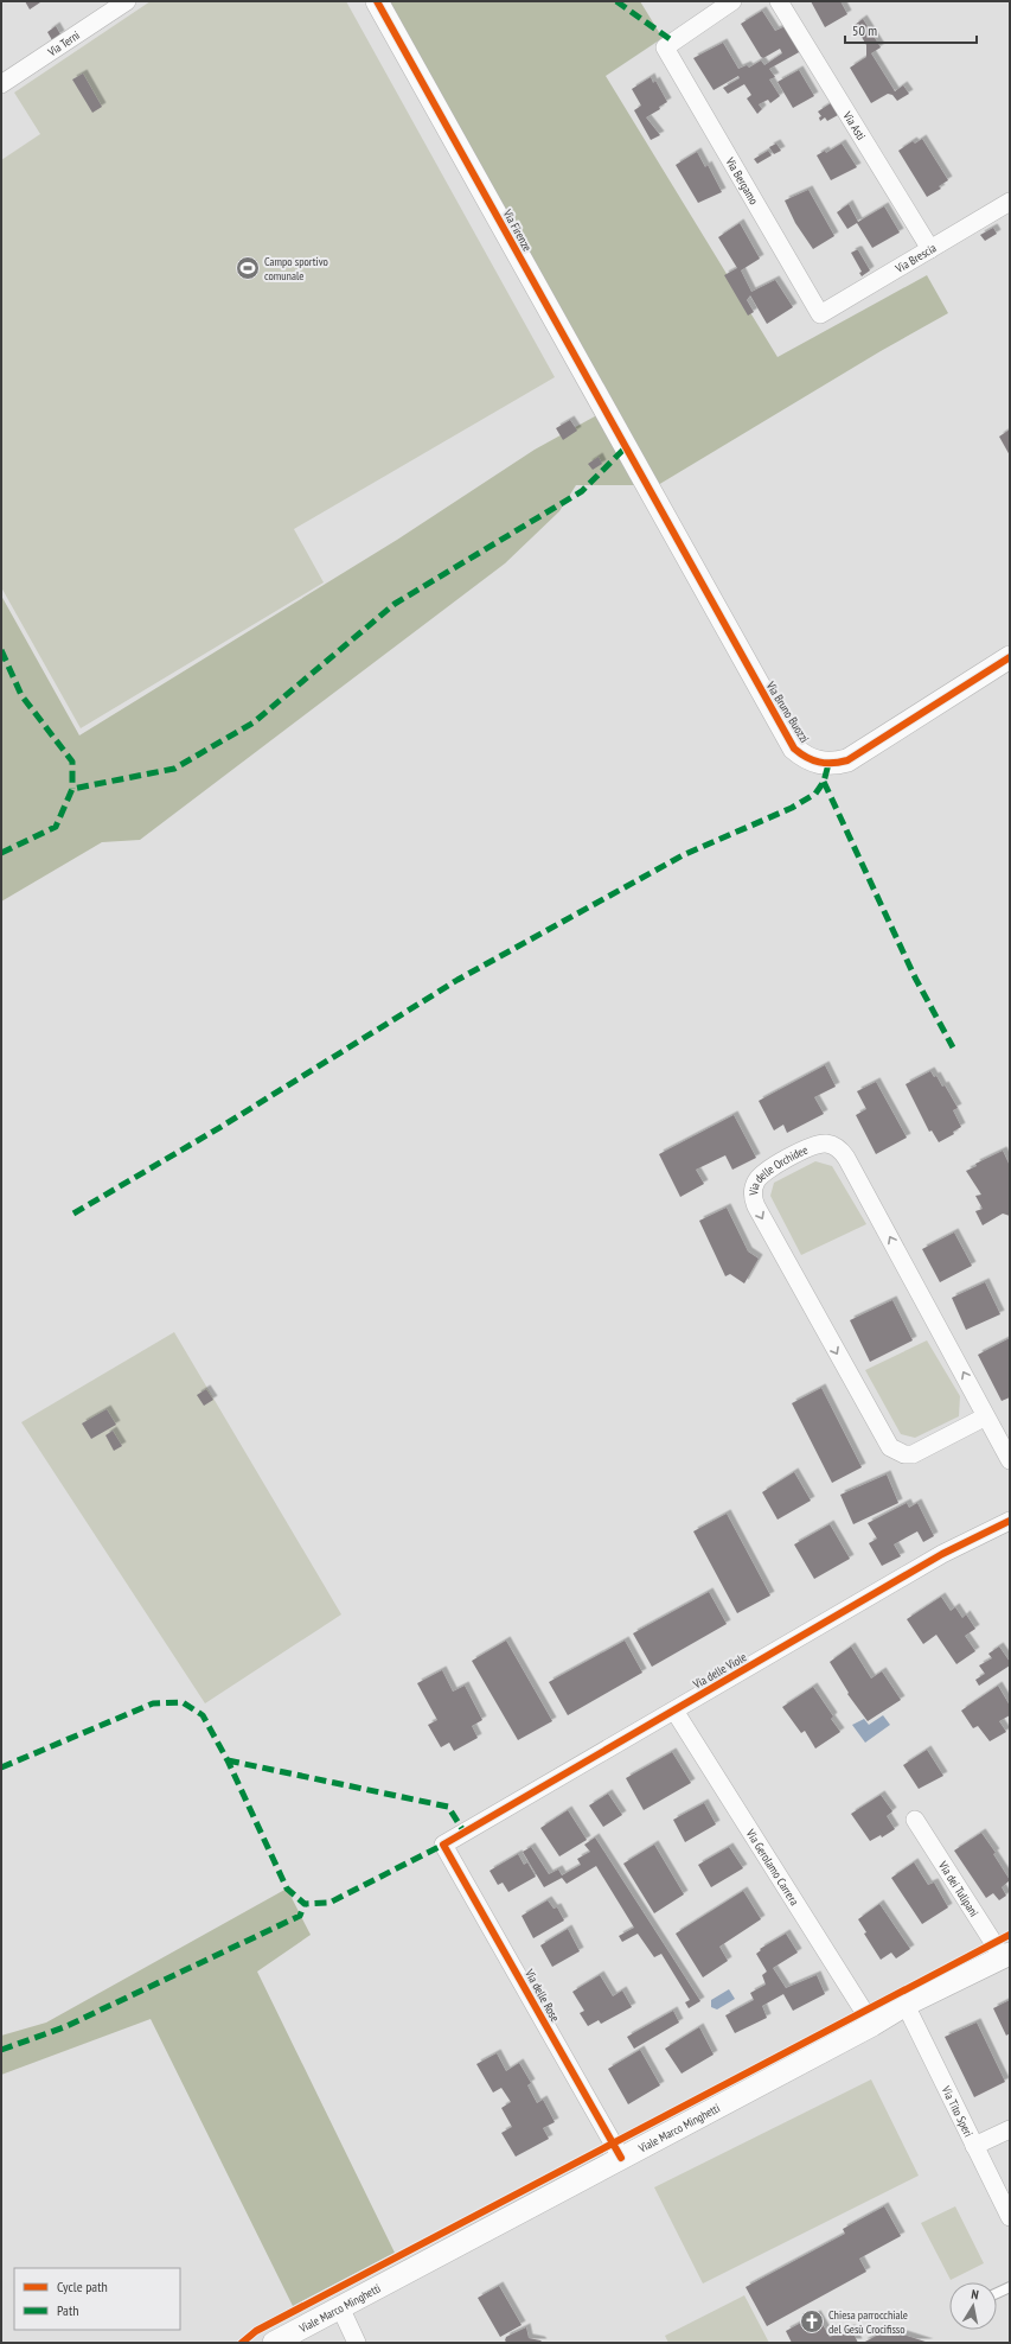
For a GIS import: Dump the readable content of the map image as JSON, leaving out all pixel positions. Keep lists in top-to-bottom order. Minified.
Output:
{"streets":{"street":["Via Terni","Via Asti","Via Bergamo","Via Firenze","Via Brescia","Via Bruno Buozzi","Via delle Orchidee","Via delle Viole","Via Gerolamo Carrera","Via dei Tulipani","Via delle Rose","Via Tito Speri","Viale Marco Minghetti"]},"crossings":[["Via Asti","Via Brescia"],["Via Bergamo","Via Brescia"],["Via Firenze","Via Bruno Buozzi"],["Via delle Viole","Via Gerolamo Carrera"],["Via delle Viole","Via delle Rose"],["Via Gerolamo Carrera","Viale Marco Minghetti"],["Via dei Tulipani","Viale Marco Minghetti"],["Via delle Rose","Viale Marco Minghetti"],["Via Tito Speri","Viale Marco Minghetti"]],"places":{"sports":["Campo sportivo comunale"],"church":["Chiesa parrocchiale del Gesù Crocifisso"]},"legend":["Cycle path","Path"],"scale_bar":"50 m","north":"top"}
